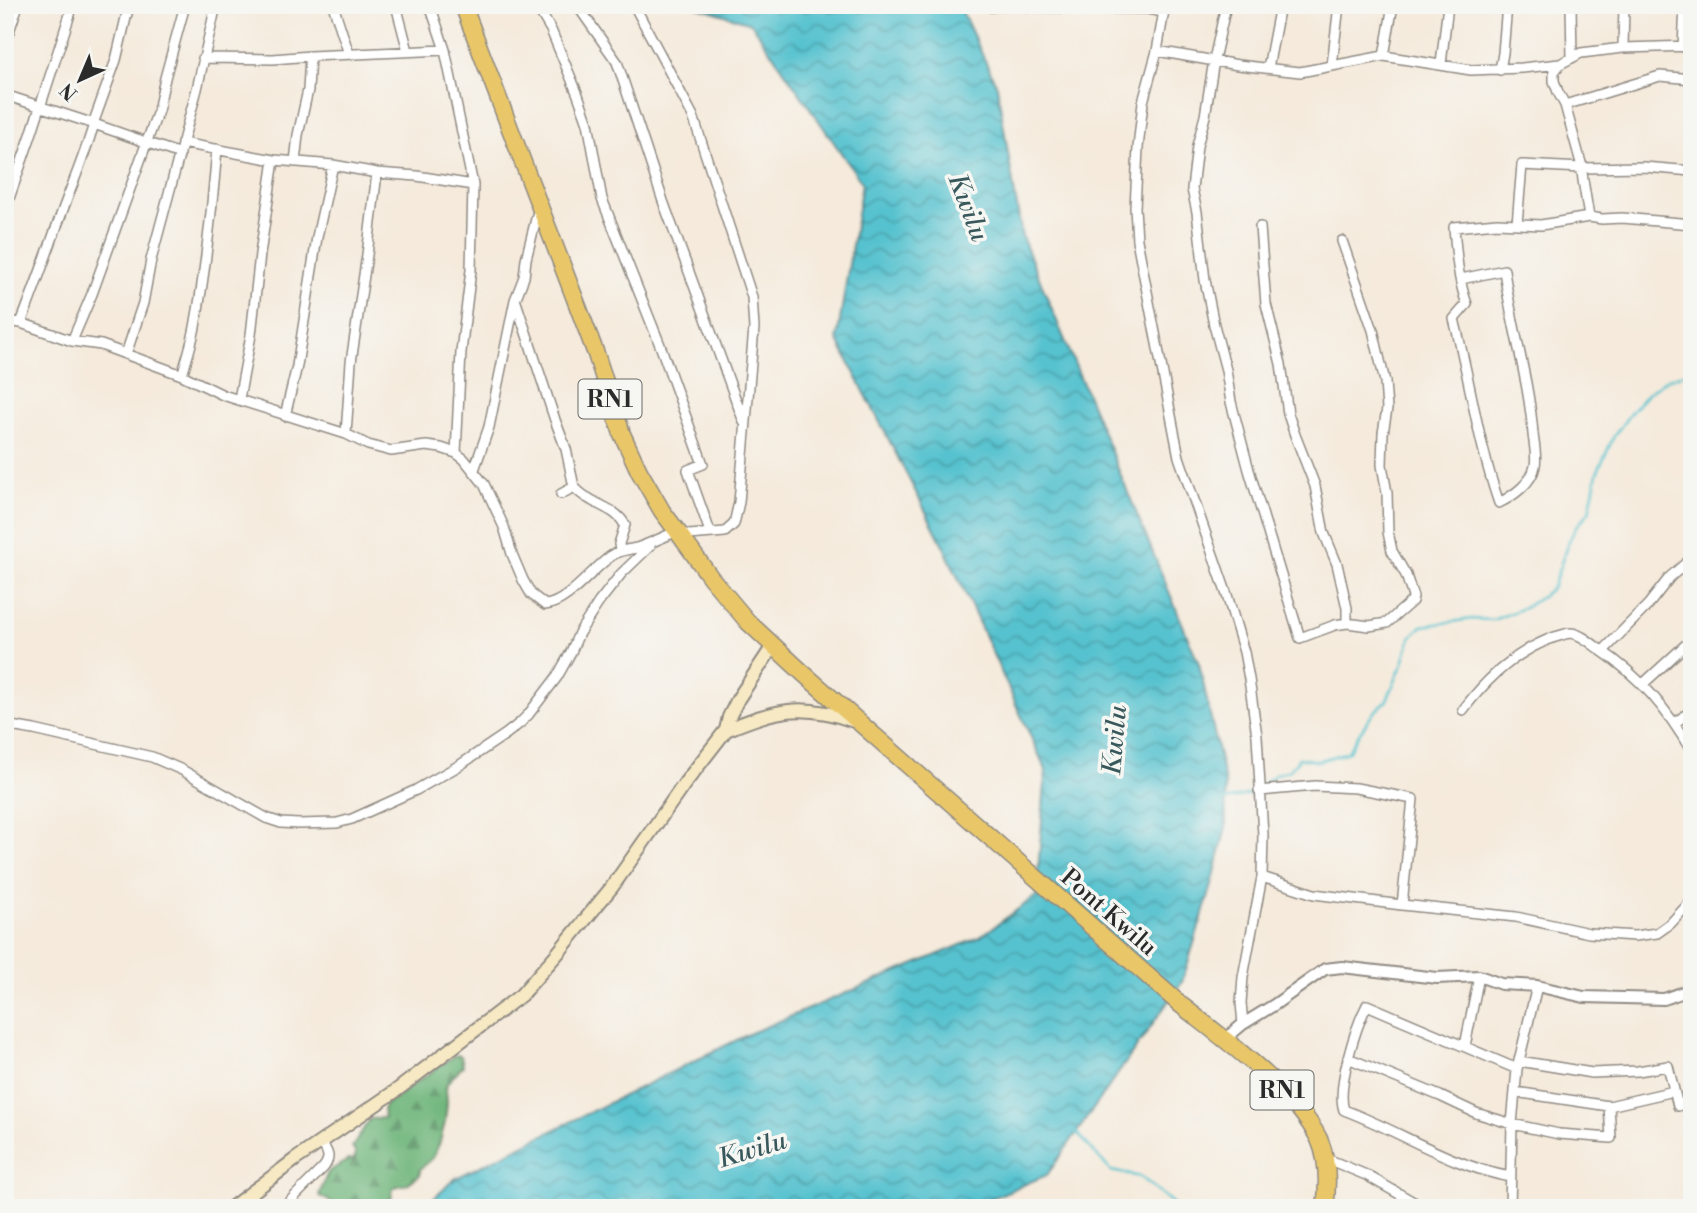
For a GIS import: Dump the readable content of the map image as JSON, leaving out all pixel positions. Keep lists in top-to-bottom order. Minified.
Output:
{"streets":{"highway":["RN1","Pont Kwilu"]},"crossings":[["RN1","Pont Kwilu"]],"water":["Kwilu"],"north":"bottom left"}
